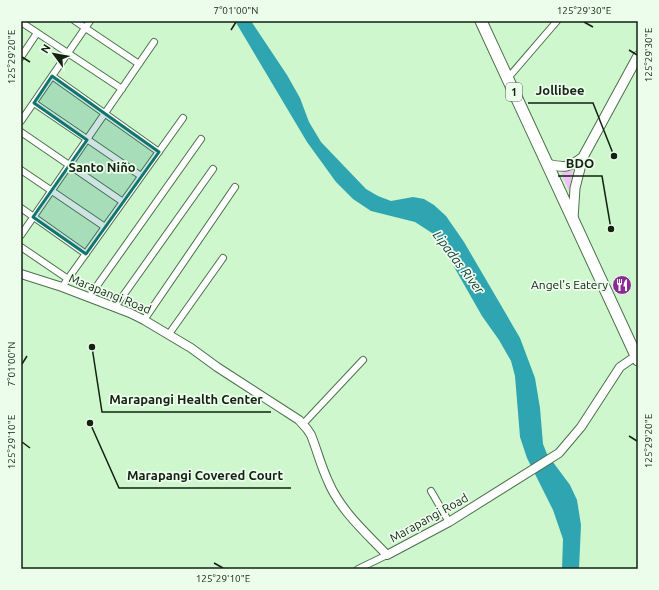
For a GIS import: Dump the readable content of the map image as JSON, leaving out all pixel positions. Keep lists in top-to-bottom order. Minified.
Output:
{"streets":{"highway":["1"],"street":["Marapangi Road"]},"crossings":[["1","Marapangi Road"]],"districts":["Santo Niño"],"water":["Lipadas River"],"places":{"other":["Jollibee","BDO","Marapangi Health Center","Marapangi Covered Court"],"restaurant":["Angel's Eatery"]},"north":"top left","coordinates":["7°01'00\"N","125°29'30\"E","125°29'20\"E","125°29'10\"E"]}
